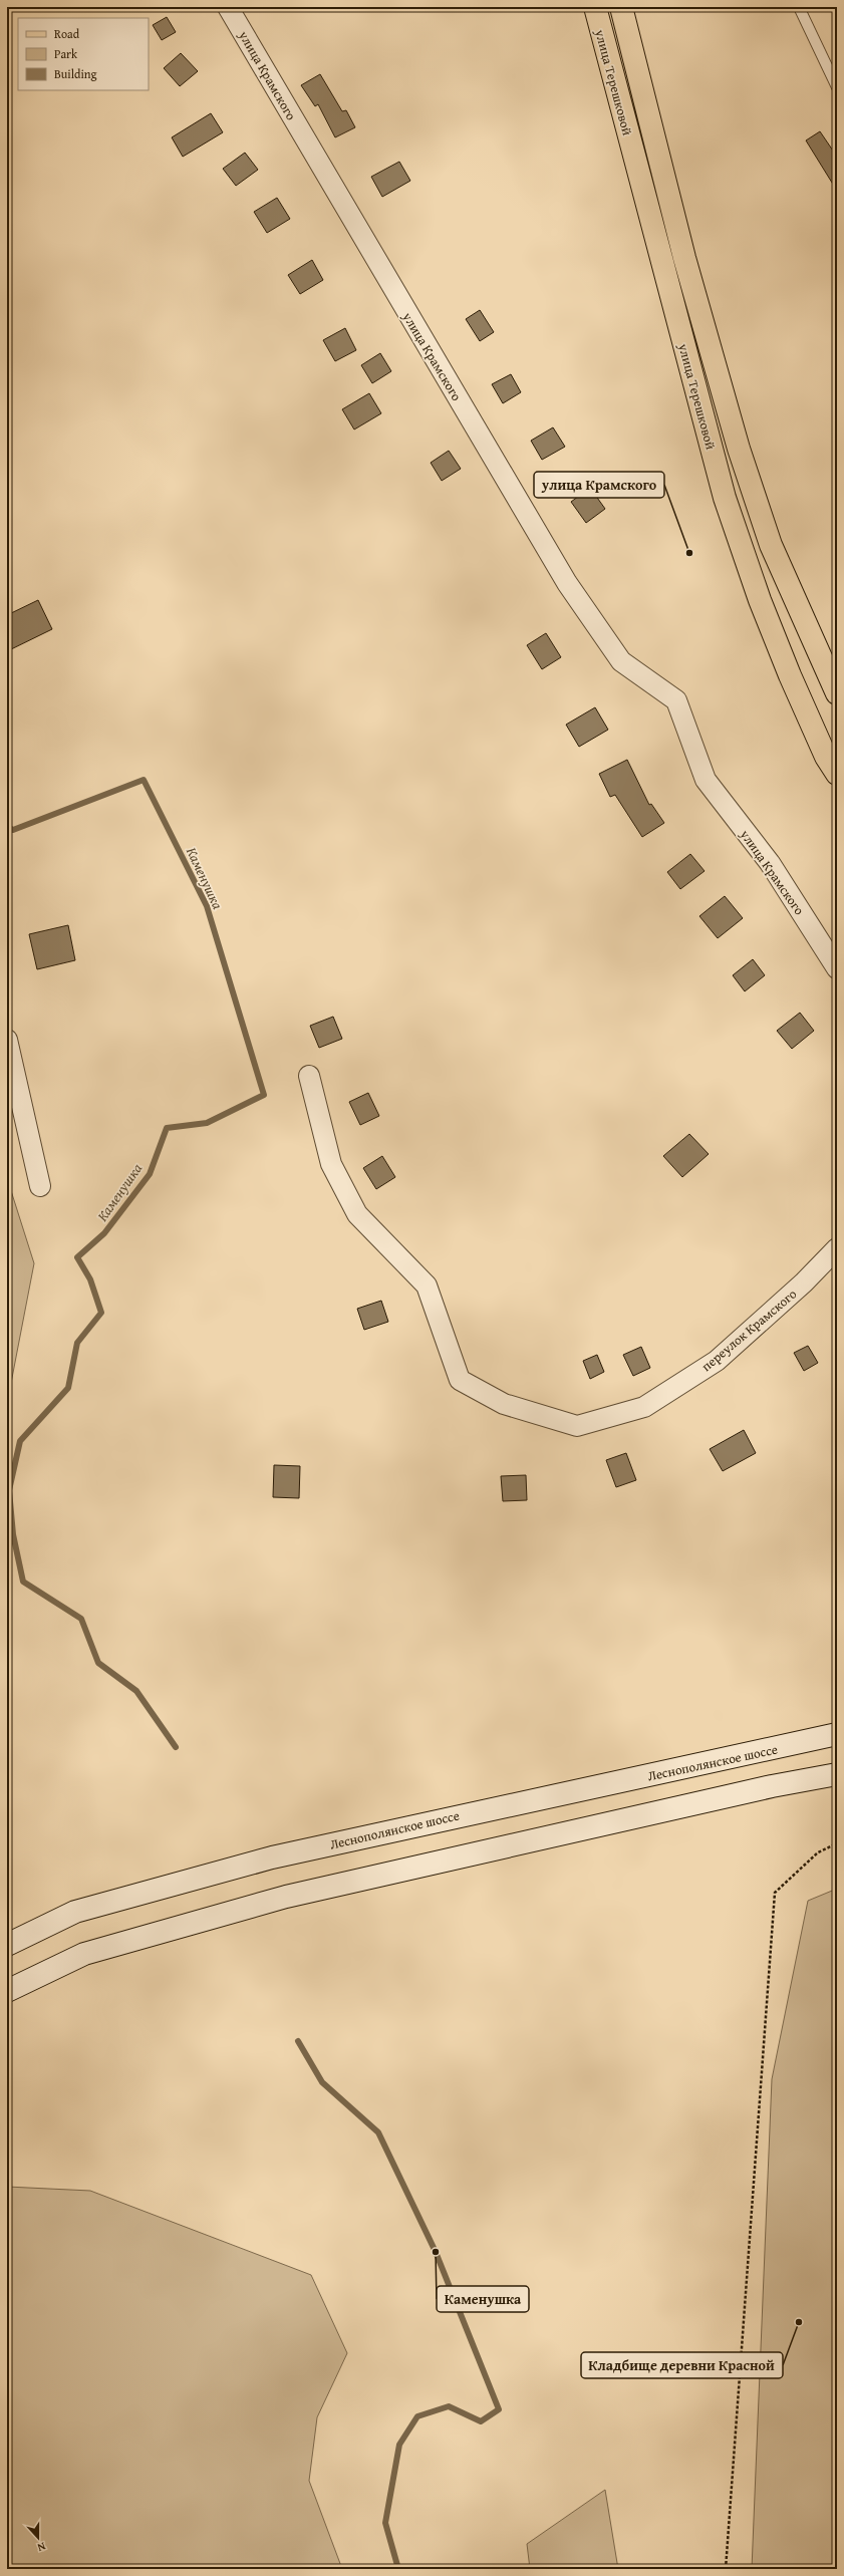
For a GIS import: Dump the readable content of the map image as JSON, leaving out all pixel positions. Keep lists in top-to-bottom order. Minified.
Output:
{"streets":{"main road":["улица Терешковой","Леснополянское шоссе"],"street":["улица Крамского","переулок Крамского"]},"water":["Каменушка"],"places":["улица Крамского","Каменушка","Кладбище деревни Красной"],"legend":["Road","Park","Building"],"north":"bottom"}
